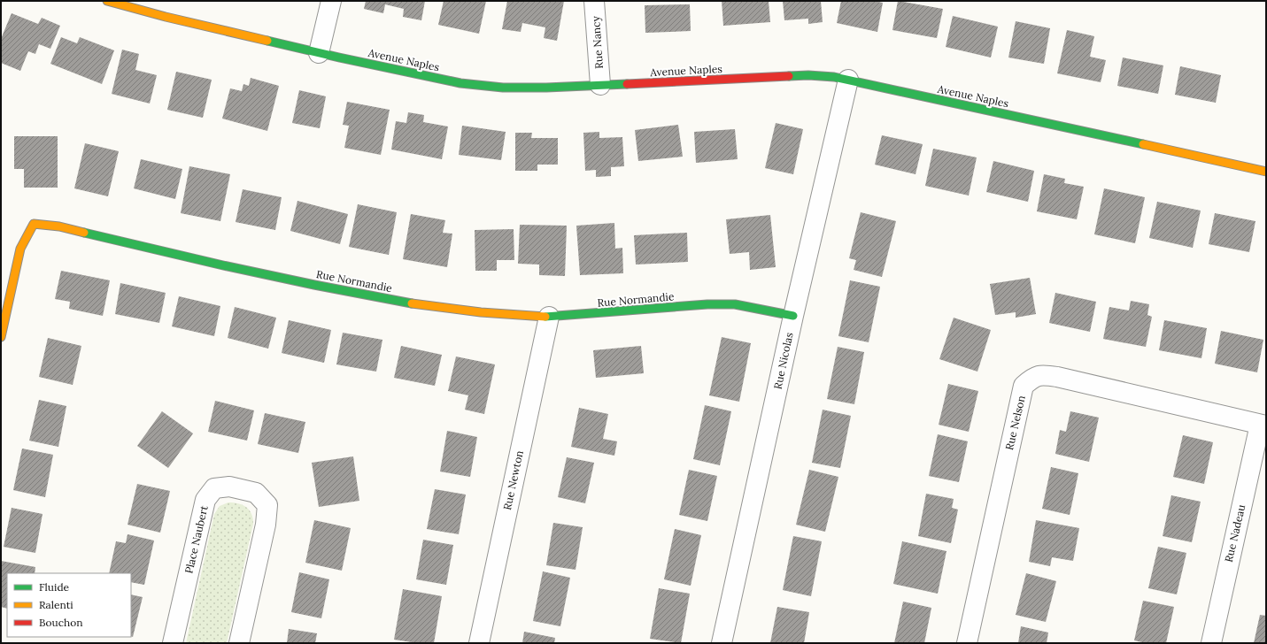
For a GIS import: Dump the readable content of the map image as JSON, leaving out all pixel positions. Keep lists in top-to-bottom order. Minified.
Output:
{"streets":{"street":["Rue Nancy","Avenue Naples","Rue Normandie","Rue Nicolas","Rue Nelson","Rue Newton","Rue Nadeau","Place Naubert"]},"crossings":[["Rue Nancy","Avenue Naples"],["Avenue Naples","Rue Nicolas"],["Rue Normandie","Rue Nicolas"],["Rue Normandie","Rue Newton"],["Rue Nelson","Rue Nadeau"]],"legend":["Fluide","Ralenti","Bouchon"]}
